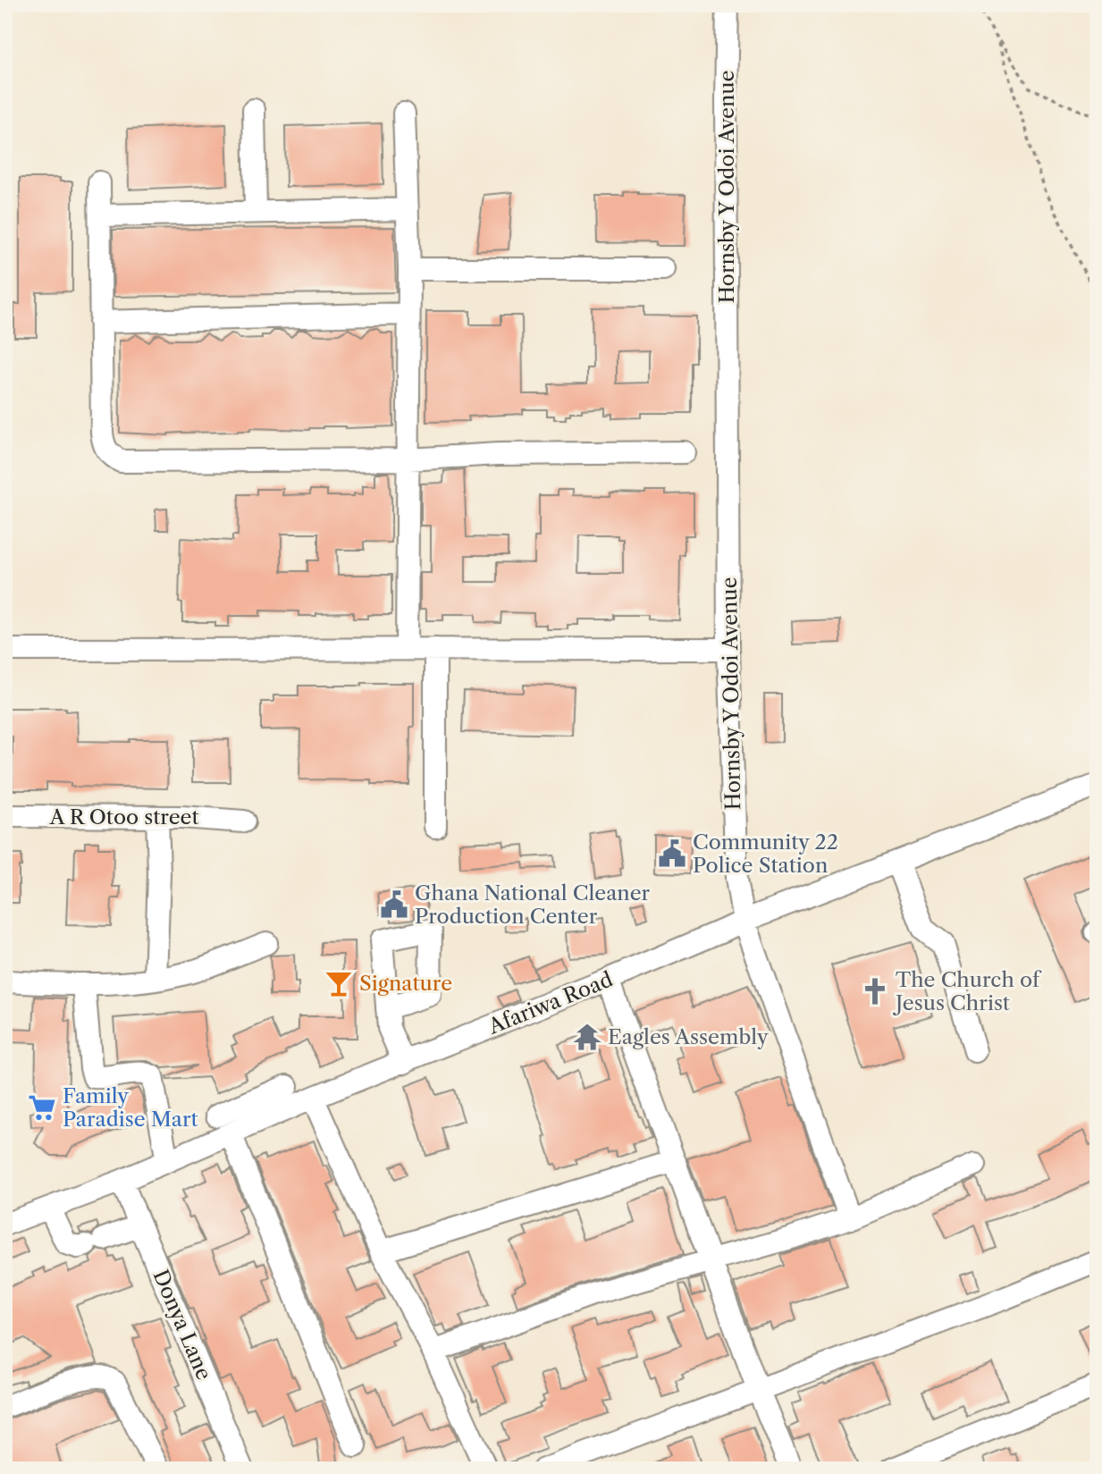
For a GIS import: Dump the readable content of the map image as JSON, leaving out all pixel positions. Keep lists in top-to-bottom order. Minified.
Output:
{"streets":{"street":["Hornsby Y Odoi Avenue","A R Otoo street","Afariwa Road","Donya Lane"]},"crossings":[["Hornsby Y Odoi Avenue","Afariwa Road"],["Afariwa Road","Donya Lane"]],"places":{"public building":["Community 22 Police Station","Ghana National Cleaner Production Center"],"bar":["Signature"],"church":["The Church of Jesus Christ"],"temple":["Eagles Assembly"],"supermarket":["Family Paradise Mart"]}}
